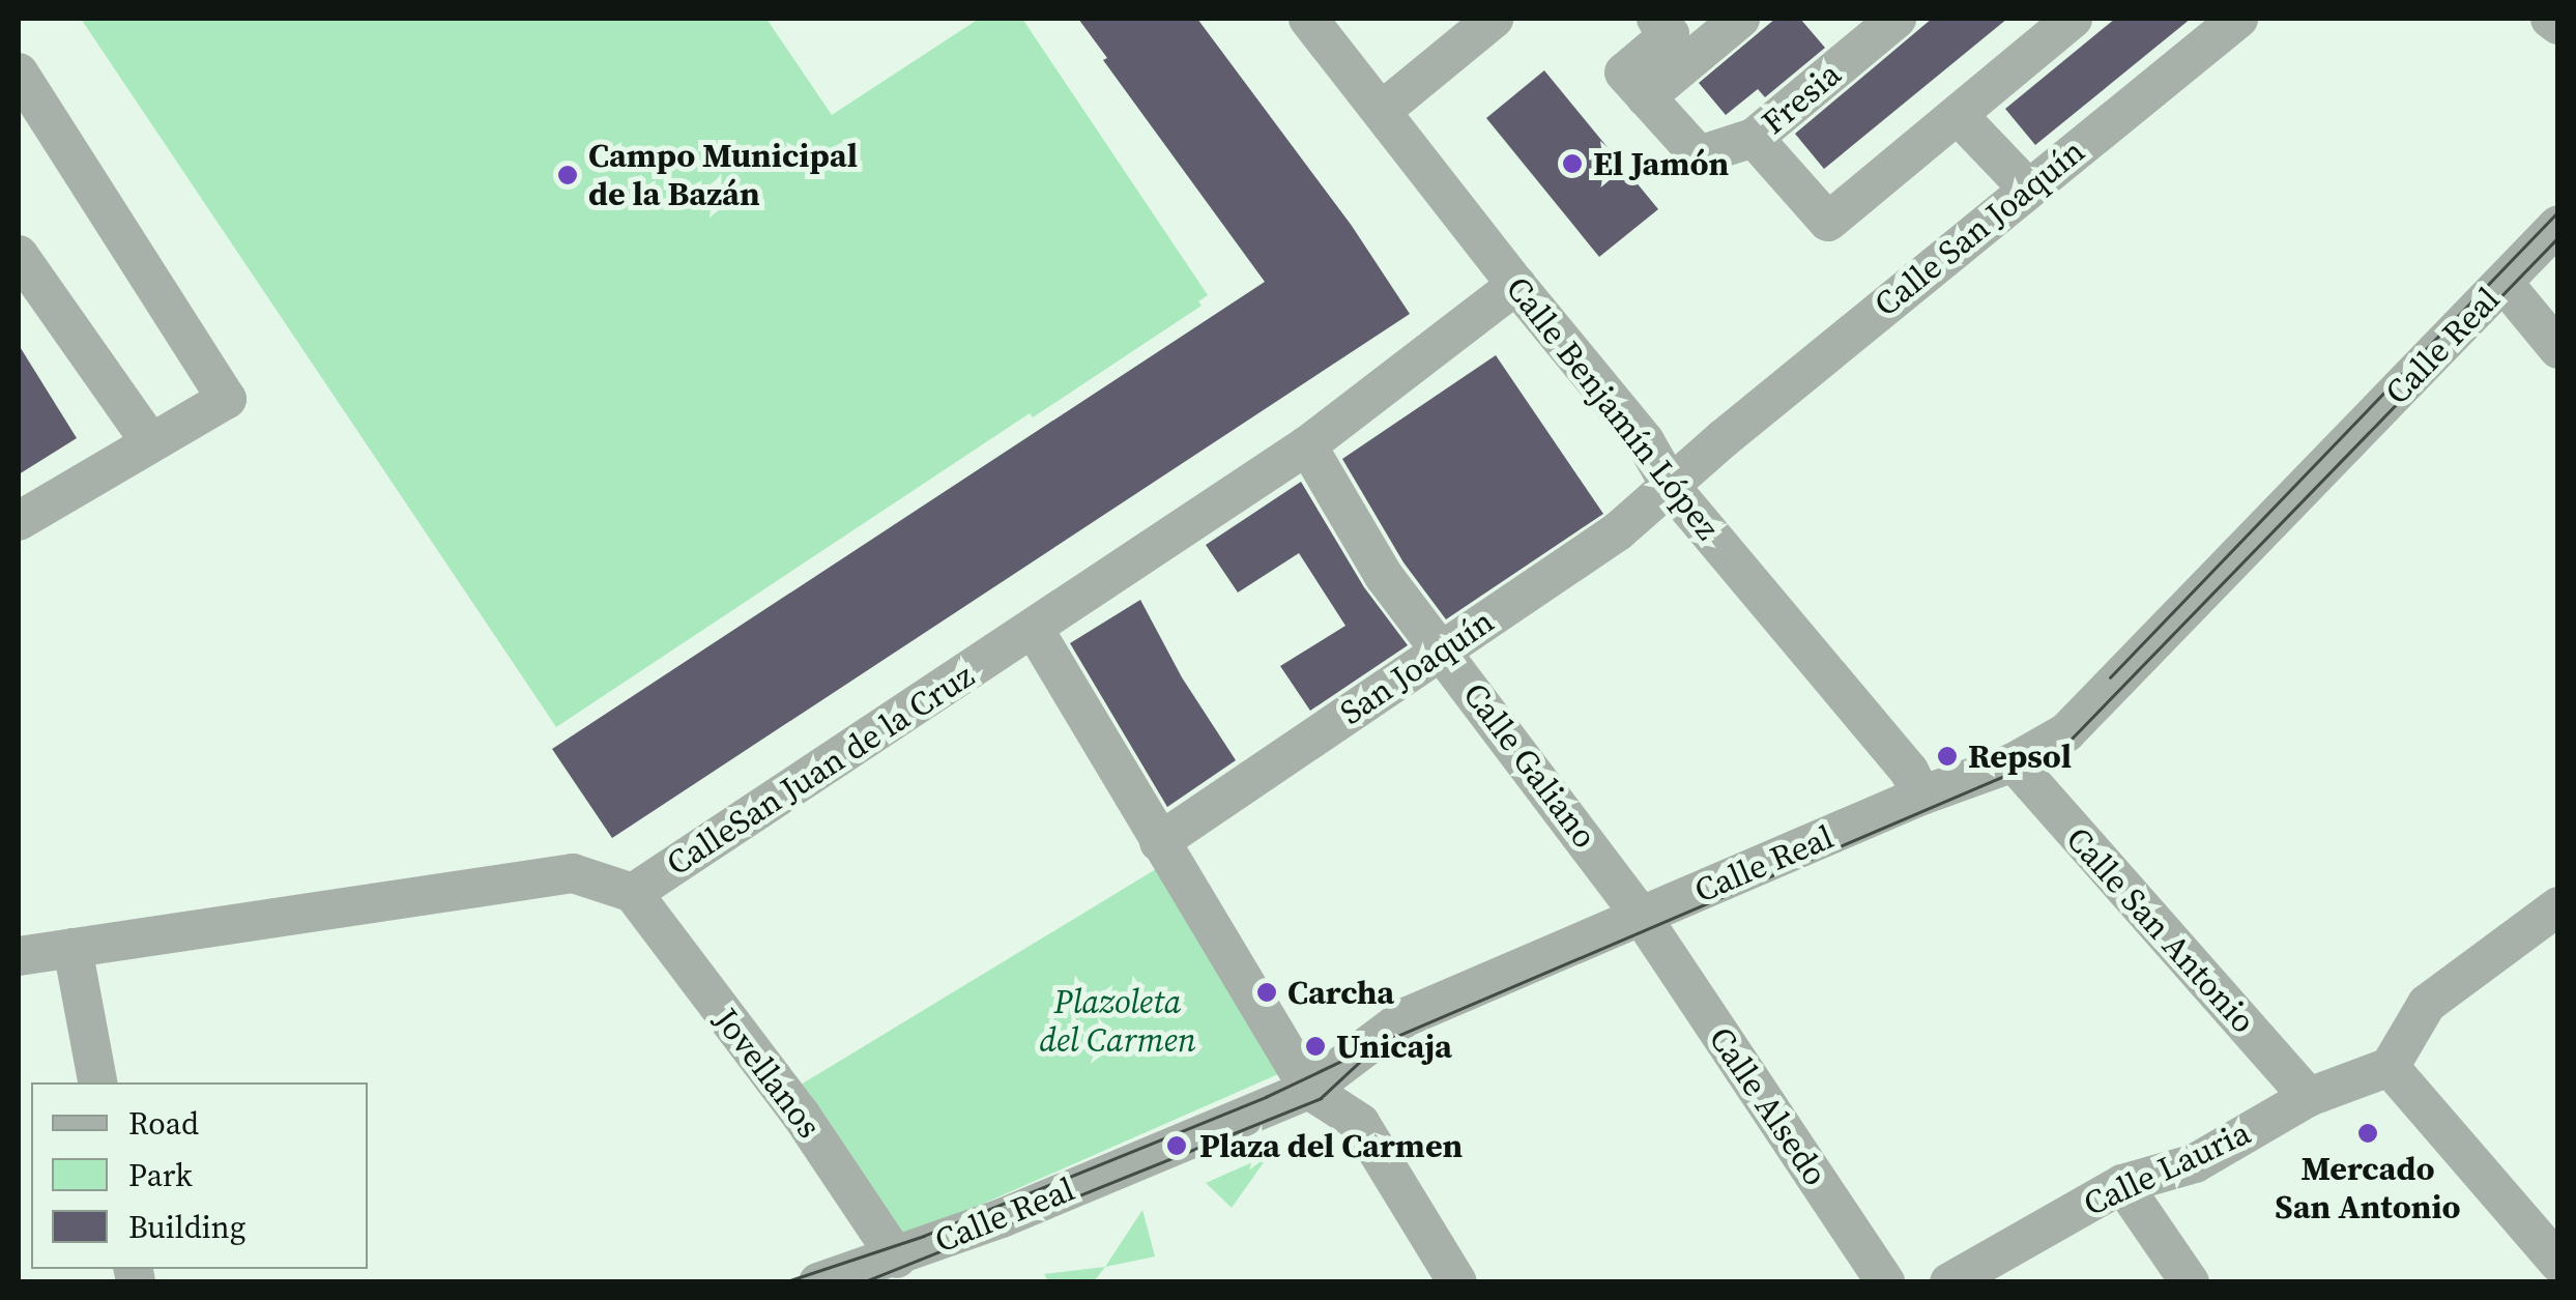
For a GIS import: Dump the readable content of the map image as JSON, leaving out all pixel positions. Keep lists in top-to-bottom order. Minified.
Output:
{"streets":{"street":["Fresia","Calle San Joaquín","Calle Real","Calle Benjamín López","San Joaquín","Calle Galiano","CalleSan Juan de la Cruz","Calle San Antonio","Jovellanos","Calle Alsedo","Calle Lauria"]},"crossings":[["Calle San Joaquín","Calle Benjamín López"],["Calle San Joaquín","San Joaquín"],["Calle Real","Calle Benjamín López"],["Calle Real","Calle Galiano"],["Calle Real","Calle San Antonio"],["Calle Real","Jovellanos"],["Calle Real","Calle Alsedo"],["Calle Benjamín López","San Joaquín"],["Calle Benjamín López","CalleSan Juan de la Cruz"],["San Joaquín","Calle Galiano"],["Calle Galiano","CalleSan Juan de la Cruz"],["Calle Galiano","Calle Alsedo"],["CalleSan Juan de la Cruz","Jovellanos"],["Calle San Antonio","Calle Lauria"]],"parks":["Plazoleta del Carmen"],"places":["El Jamón","Campo Municipal de la Bazán","Repsol","Carcha","Unicaja","Mercado San Antonio","Plaza del Carmen"],"legend":["Road","Park","Building"]}
